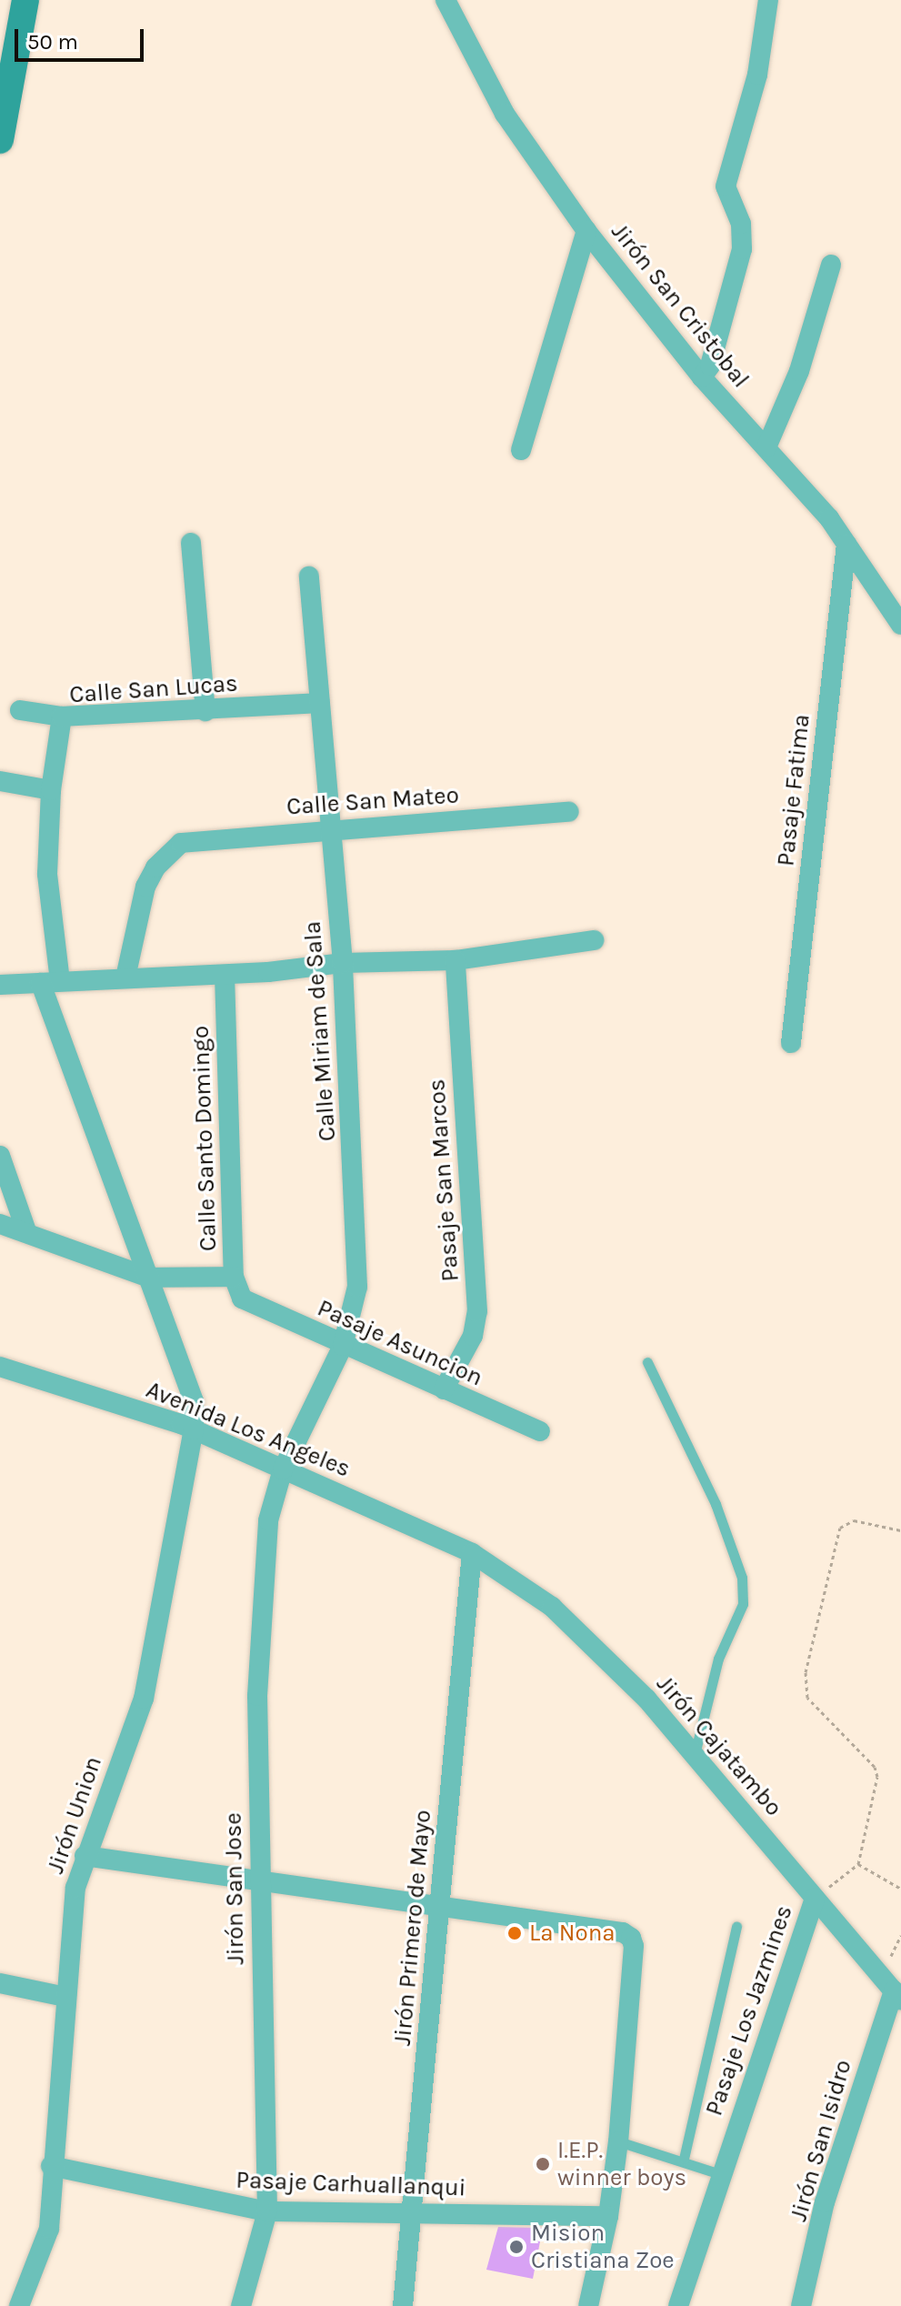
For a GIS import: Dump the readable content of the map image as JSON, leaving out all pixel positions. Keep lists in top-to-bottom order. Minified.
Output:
{"streets":{"street":["Jirón San Cristobal","Calle San Lucas","Pasaje Fatima","Calle San Mateo","Calle Miriam de Sala","Calle Santo Domingo","Pasaje San Marcos","Pasaje Asuncion","Avenida Los Angeles","Jirón Cajatambo","Jirón Union","Jirón San Jose","Jirón Primero de Mayo","Pasaje Los Jazmines","Jirón San Isidro","Pasaje Carhuallanqui"]},"crossings":[["Jirón San Cristobal","Pasaje Fatima"],["Calle San Lucas","Calle Miriam de Sala"],["Calle San Lucas","Jirón Union"],["Calle San Mateo","Calle Miriam de Sala"],["Calle Miriam de Sala","Pasaje Asuncion"],["Calle Miriam de Sala","Avenida Los Angeles"],["Calle Miriam de Sala","Jirón San Jose"],["Calle Santo Domingo","Pasaje Asuncion"],["Pasaje San Marcos","Pasaje Asuncion"],["Avenida Los Angeles","Jirón Cajatambo"],["Avenida Los Angeles","Jirón Union"],["Avenida Los Angeles","Jirón San Jose"],["Avenida Los Angeles","Jirón Primero de Mayo"],["Jirón Cajatambo","Jirón Primero de Mayo"],["Jirón Cajatambo","Pasaje Los Jazmines"],["Jirón Cajatambo","Jirón San Isidro"],["Jirón Union","Pasaje Carhuallanqui"],["Jirón San Jose","Pasaje Carhuallanqui"],["Jirón Primero de Mayo","Pasaje Carhuallanqui"]],"places":["La Nona","I.E.P. winner boys","Mision Cristiana Zoe"],"scale_bar":"50 m"}
